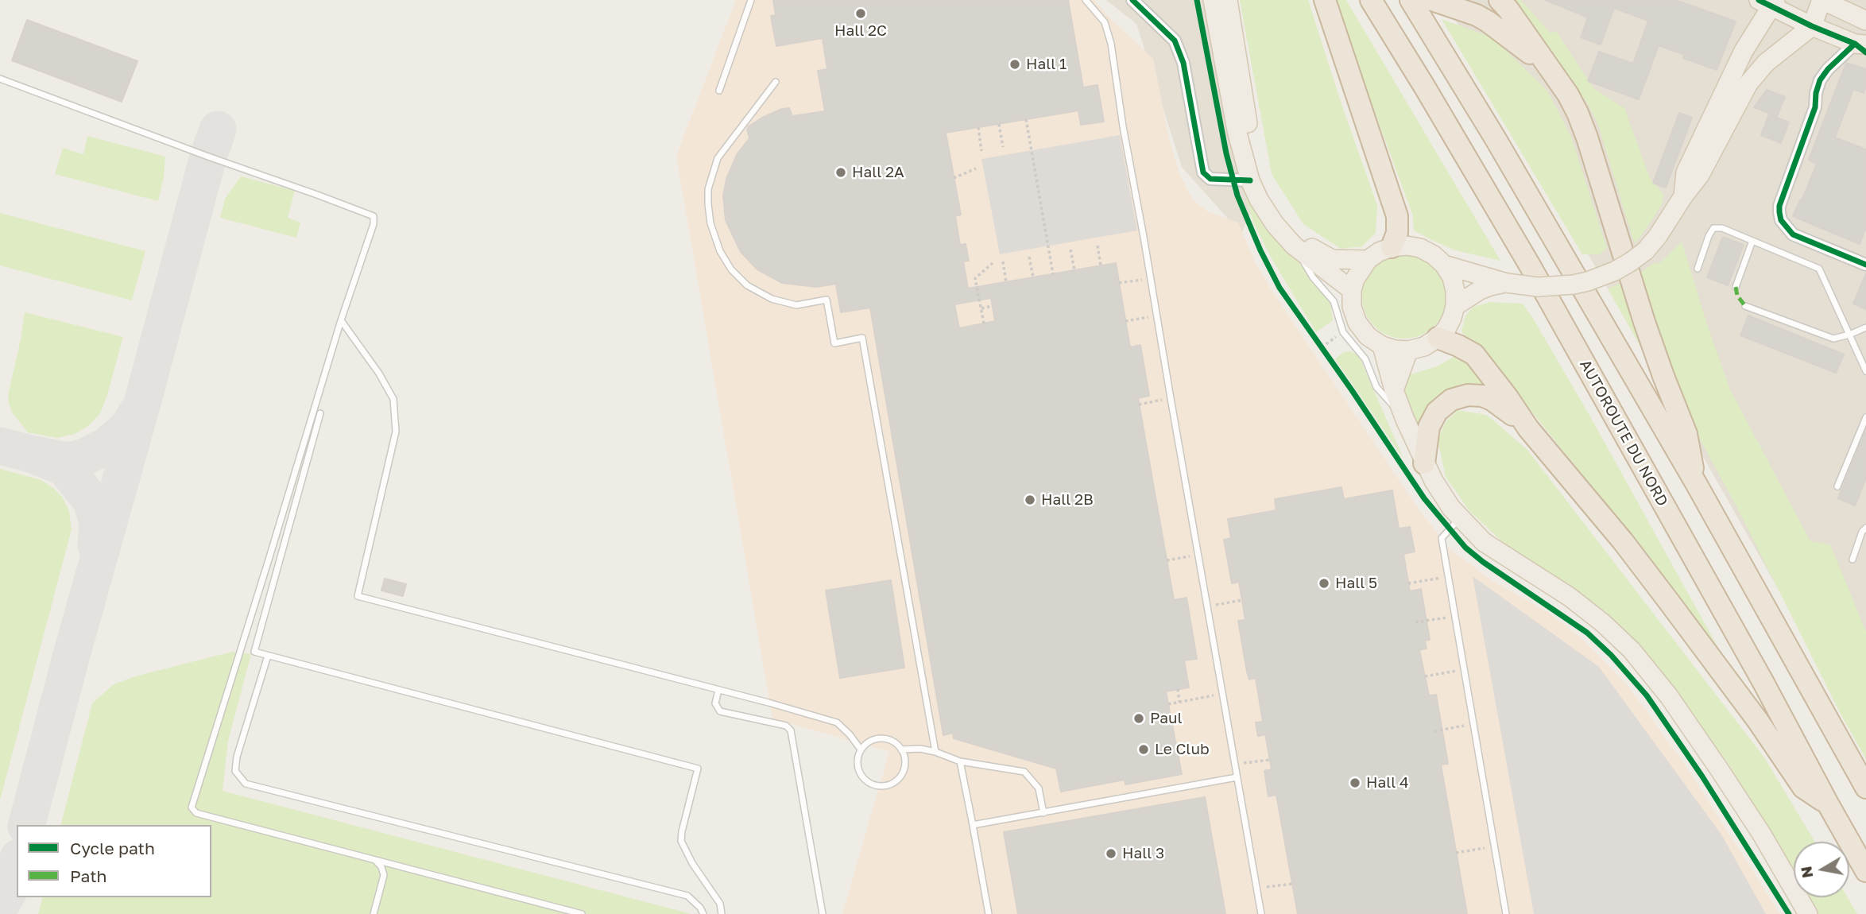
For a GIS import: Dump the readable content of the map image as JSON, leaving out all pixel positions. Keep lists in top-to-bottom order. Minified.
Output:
{"streets":{"highway":["AUTOROUTE DU NORD"]},"places":["Hall 2C","Hall 1","Hall 2A","Hall 2B","Hall 5","Paul","Le Club","Hall 4","Hall 3"],"legend":["Cycle path","Path"],"north":"left"}
